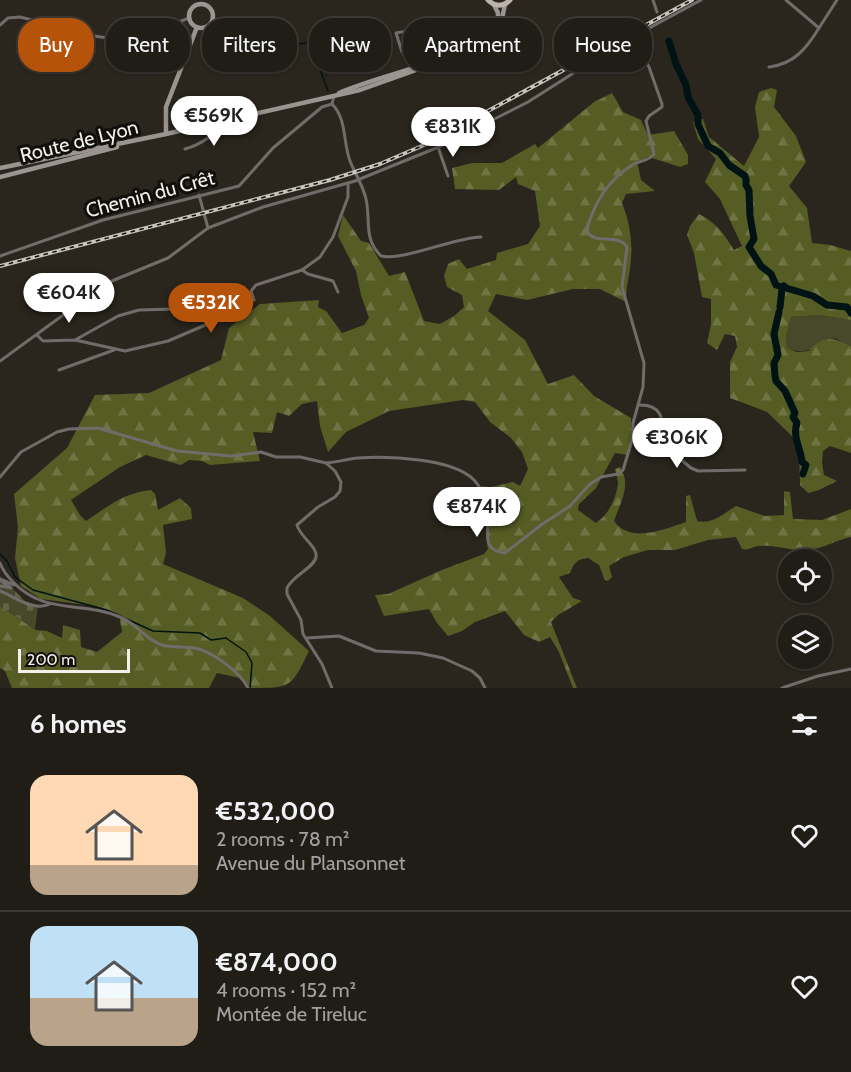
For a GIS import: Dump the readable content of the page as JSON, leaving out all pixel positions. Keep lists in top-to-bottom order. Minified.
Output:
{"streets":{"main road":["Route de Lyon"],"street":["Chemin du Crêt"]},"scale_bar":"200 m","page":{"chip":["Buy","Rent","Filters","New","Apartment","House"],"price":["€569K","€831K","€604K","€532K","€306K","€874K"],"scale":"200 m","heading":"6 homes","list":[{"name":"€532,000","note":"2 rooms · 78 m² · Avenue du Plansonnet"},{"name":"€874,000","note":"4 rooms · 152 m² · Montée de Tireluc"}]}}
